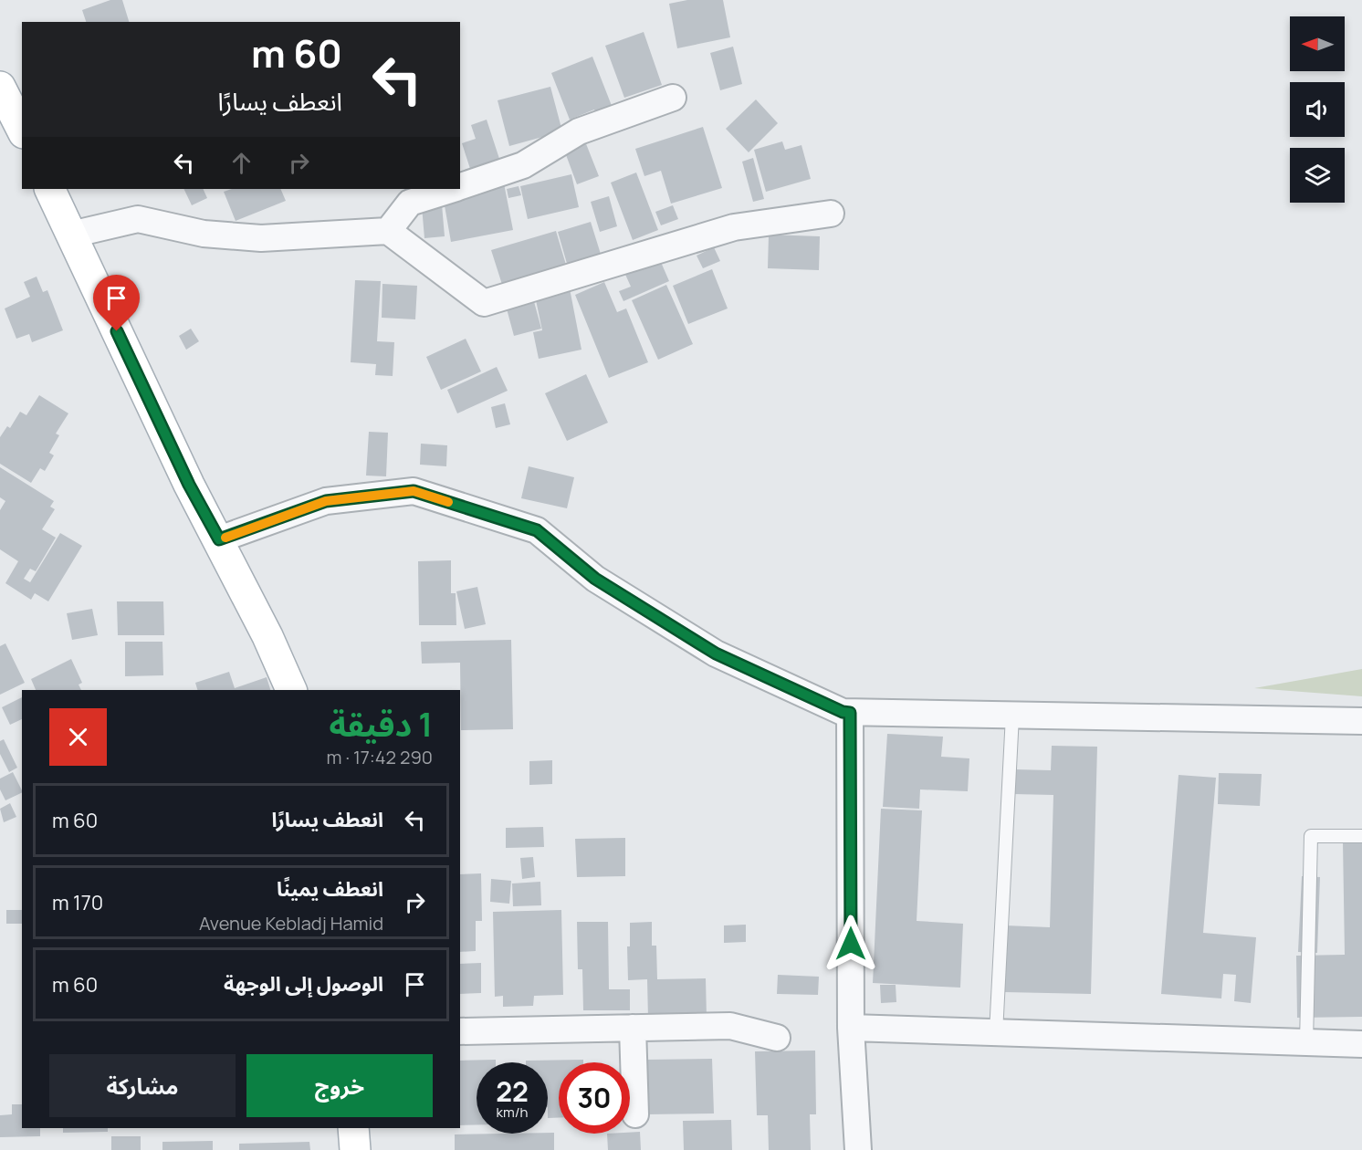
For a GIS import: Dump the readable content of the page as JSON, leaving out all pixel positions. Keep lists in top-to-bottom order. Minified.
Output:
{"north":"left","page":{"turn":["60 m","انعطف يسارًا"],"heading":["1 دقيقة","290 m · 17:42"],"list":[{"name":"انعطف يسارًا","value":"60 m"},{"name":"انعطف يمينًا","note":"Avenue Kebladj Hamid","value":"170 m"},{"name":"الوصول إلى الوجهة","value":"60 m"}],"buttons":["خروج","مشاركة"],"speed":"22 km/h","limit":"30"}}
